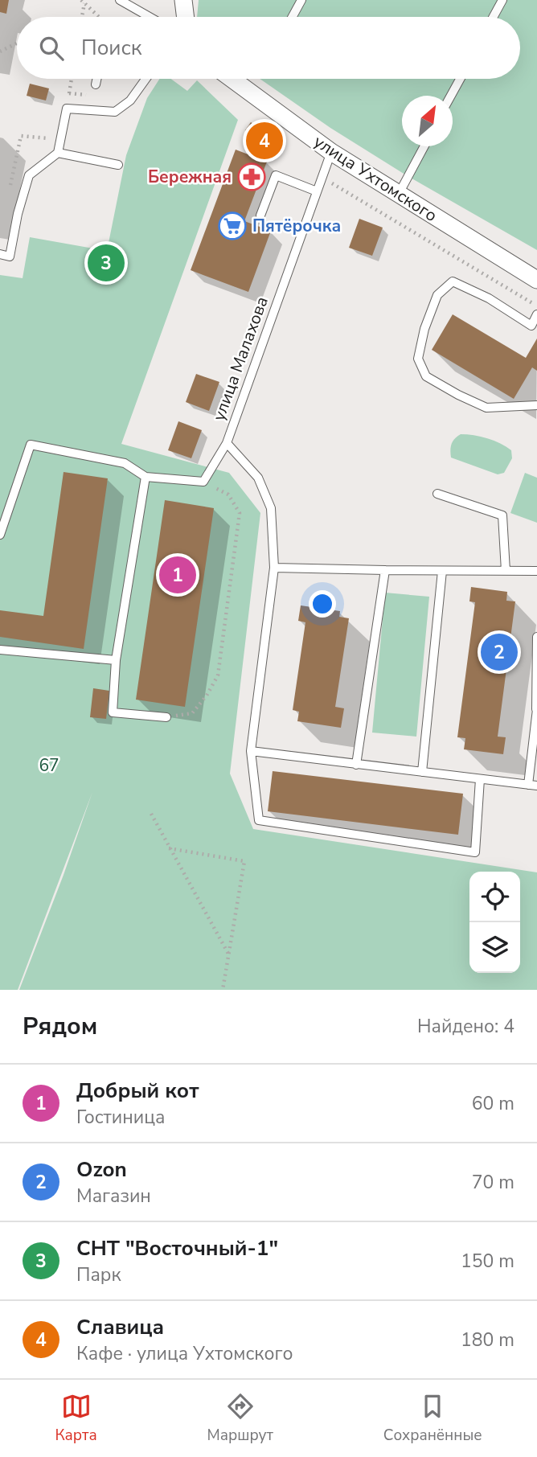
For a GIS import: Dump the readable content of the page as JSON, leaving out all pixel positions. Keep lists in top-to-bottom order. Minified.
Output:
{"streets":{"street":["улица Ухтомского"],"lane":["улица Малахова"]},"crossings":[["улица Ухтомского","улица Малахова"]],"parks":["67"],"places":{"pharmacy":["Бережная"],"supermarket":["Пятёрочка"]},"north":"top right","page":{"search":"Поиск","pins":["4","3","1","2"],"heading":["Рядом","Найдено: 4"],"list":[{"mark":"1","name":"Добрый кот","note":"Гостиница","value":"60 m"},{"mark":"2","name":"Ozon","note":"Магазин","value":"70 m"},{"mark":"3","name":"СНТ \"Восточный-1\"","note":"Парк","value":"150 m"},{"mark":"4","name":"Славица","note":"Кафе · улица Ухтомского","value":"180 m"}],"nav":["Карта","Маршрут","Сохранённые"]}}
